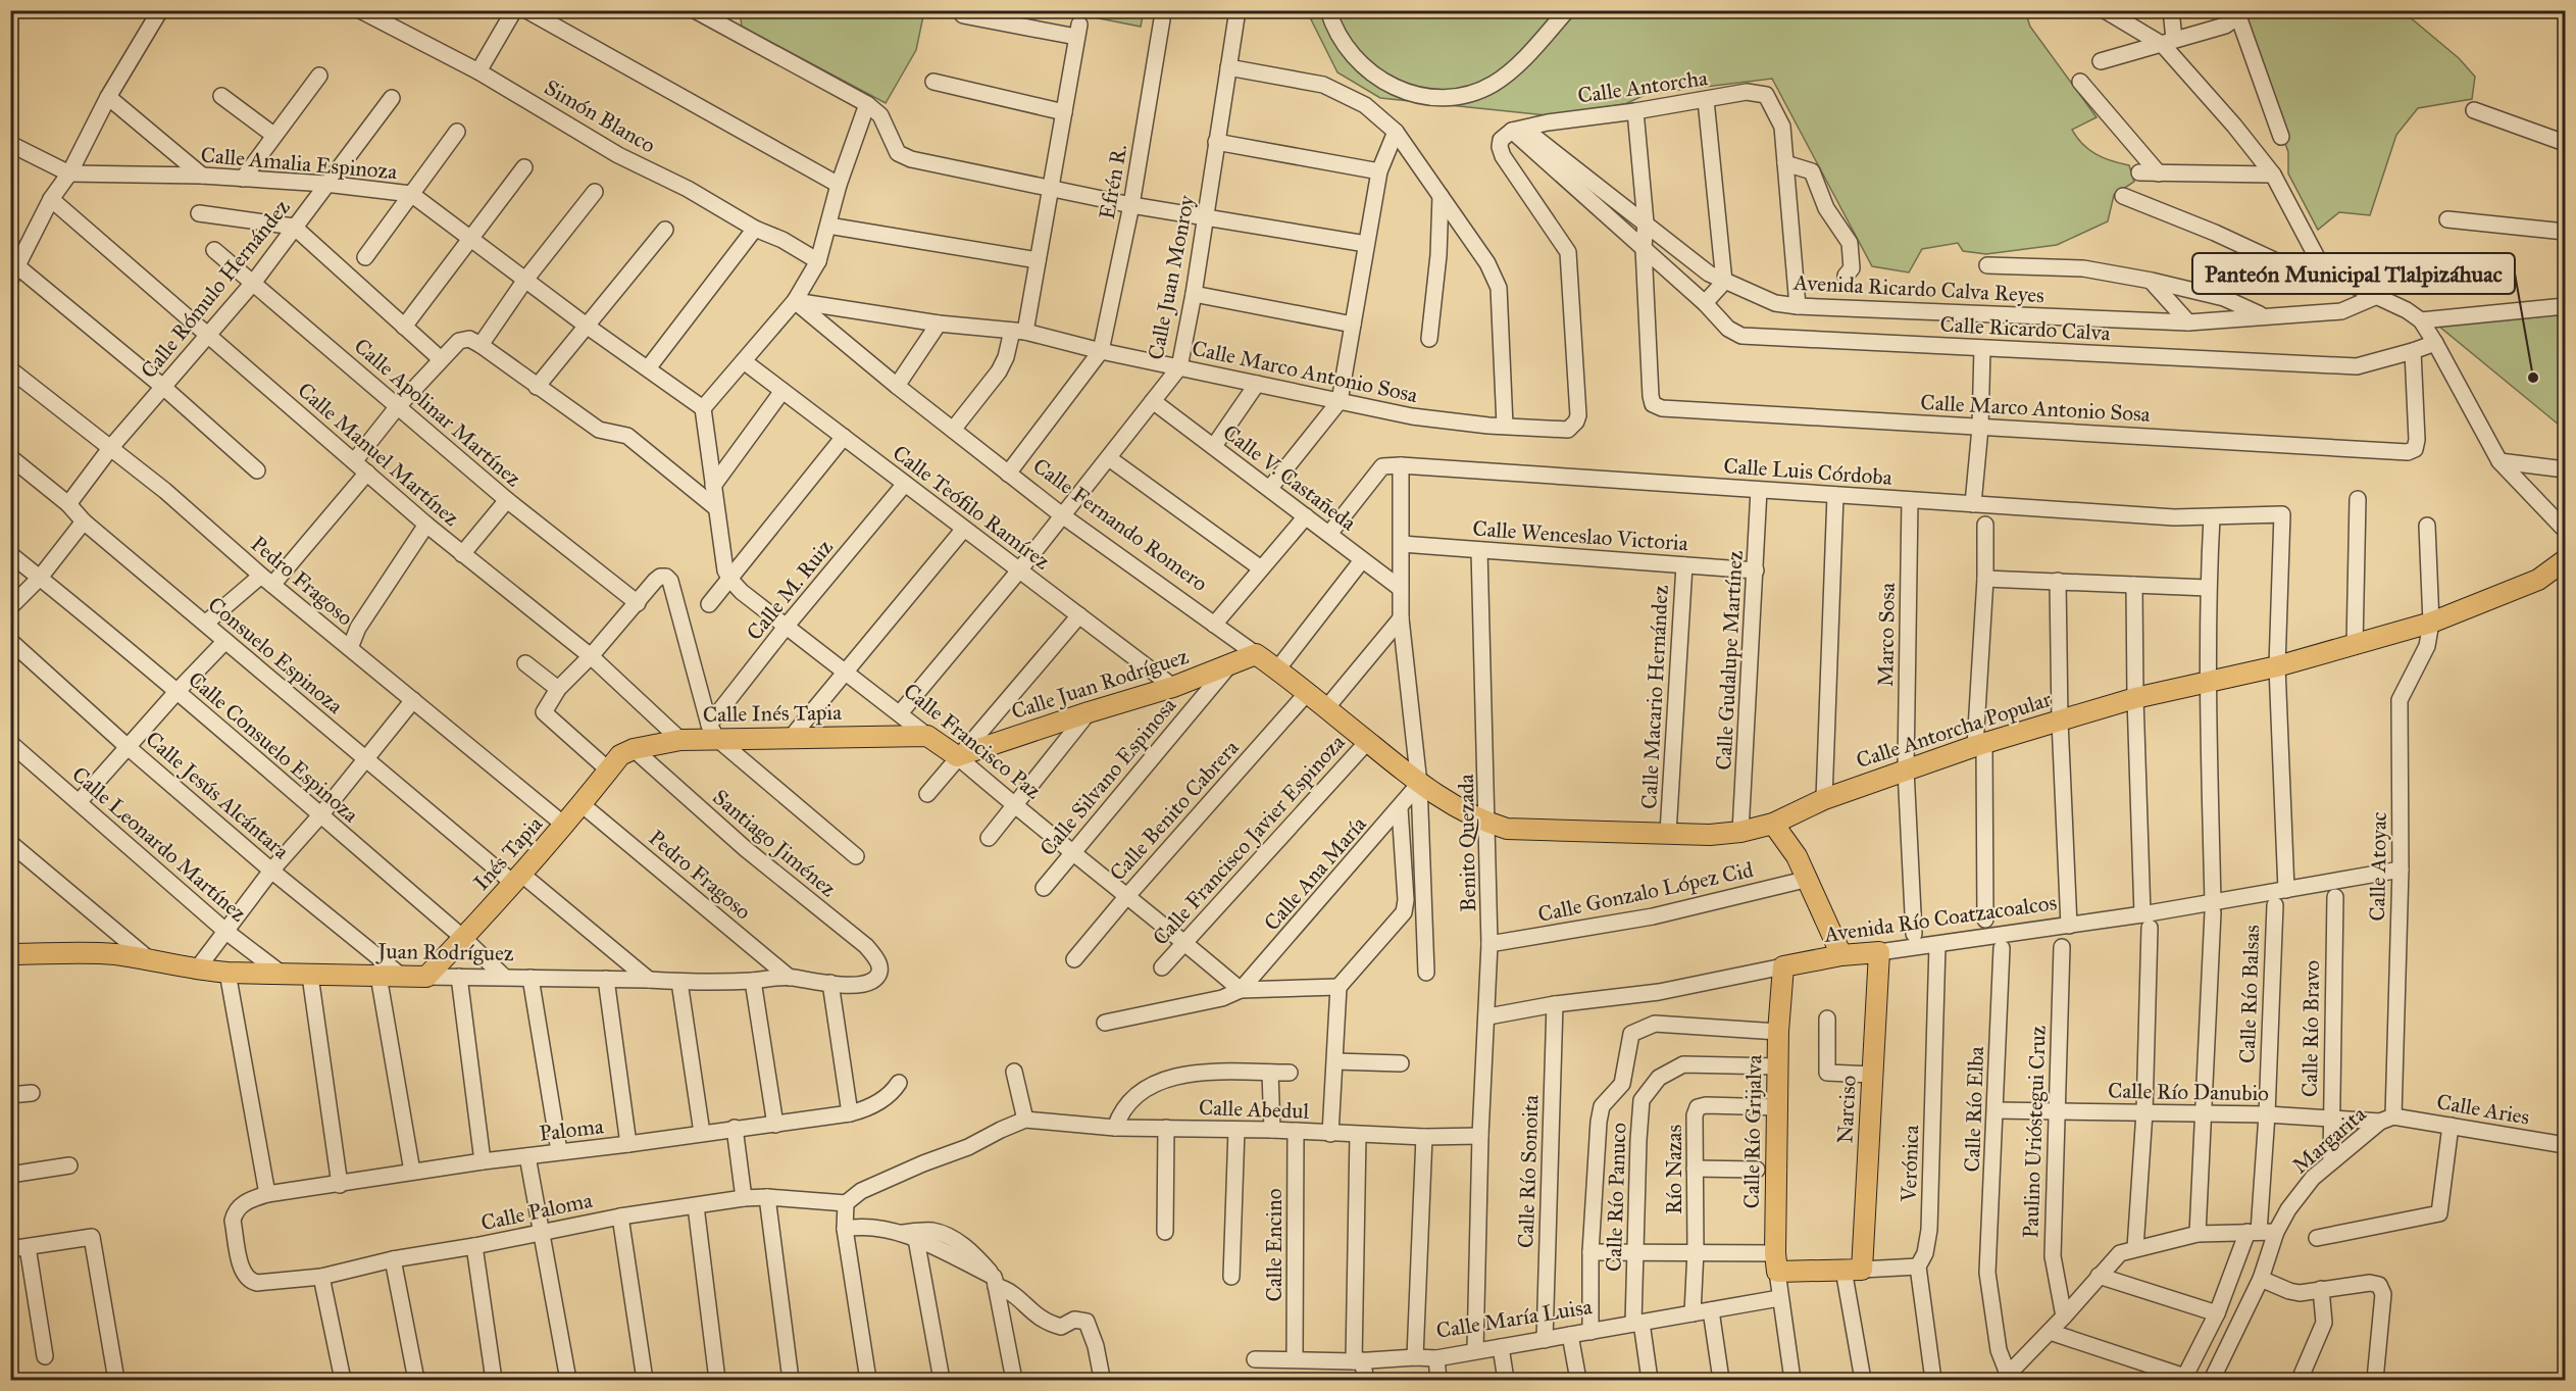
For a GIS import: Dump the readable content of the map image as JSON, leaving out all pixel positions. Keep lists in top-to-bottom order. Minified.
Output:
{"streets":{"main road":["Calle Fernando Romero","Calle Juan Rodríguez","Calle Inés Tapia","Calle Antorcha Popular","Calle Francisco Paz","Inés Tapia","Avenida Río Coatzacoalcos","Juan Rodríguez","Narciso","Calle Río Grijalva"],"street":["Calle Antorcha","Simón Blanco","Calle Amalia Espinoza","Efrén R.","Calle Juan Monroy","Calle Rómulo Hernández","Avenida Ricardo Calva Reyes","Calle Ricardo Calva","Calle Marco Antonio Sosa","Calle Apolinar Martínez","Calle Manuel Martínez","Calle Luis Córdoba","Calle V. Castañeda","Calle Teófilo Ramírez","Calle Wenceslao Victoria","Pedro Fragoso","Calle M. Ruiz","Marco Sosa","Consuelo Espinoza","Calle Gudalupe Martínez","Calle Macario Hernández","Calle Consuelo Espinoza","Calle Silvano Espinosa","Calle Jesús Alcántara","Calle Benito Cabrera","Calle Francisco Javier Espinoza","Santiago Jiménez","Benito Quezada","Calle Leonardo Martínez","Calle Atoyac","Calle Ana María","Calle Gonzalo López Cid","Calle Río Balsas","Calle Río Bravo","Calle Río Danubio","Calle Abedul","Calle Río Elba","Calle Aries","Paloma","Paulino Urióstegui Cruz","Margarita","Verónica","Río Nazas","Calle Río Sonoita","Calle Río Panuco","Calle Paloma","Calle Encino","Calle María Luisa"]},"crossings":[["Calle Antorcha","Avenida Ricardo Calva Reyes"],["Calle Antorcha","Calle Ricardo Calva"],["Calle Antorcha","Calle Marco Antonio Sosa"],["Calle Amalia Espinoza","Calle Rómulo Hernández"],["Efrén R.","Calle Marco Antonio Sosa"],["Calle Juan Monroy","Calle Marco Antonio Sosa"],["Calle Juan Monroy","Calle V. Castañeda"],["Calle Juan Monroy","Calle Teófilo Ramírez"],["Calle Juan Monroy","Calle Fernando Romero"],["Calle Juan Monroy","Calle Francisco Paz"],["Calle Rómulo Hernández","Calle Apolinar Martínez"],["Calle Rómulo Hernández","Calle Manuel Martínez"],["Calle Rómulo Hernández","Pedro Fragoso"],["Calle Rómulo Hernández","Consuelo Espinoza"],["Avenida Ricardo Calva Reyes","Calle Ricardo Calva"],["Avenida Ricardo Calva Reyes","Calle Marco Antonio Sosa"],["Calle Ricardo Calva","Calle Marco Antonio Sosa"],["Calle Manuel Martínez","Calle Inés Tapia"],["Calle Luis Córdoba","Marco Sosa"],["Calle Luis Córdoba","Calle Gudalupe Martínez"],["Calle Luis Córdoba","Calle Antorcha Popular"],["Calle Teófilo Ramírez","Calle M. Ruiz"],["Calle Teófilo Ramírez","Calle Juan Rodríguez"],["Calle Fernando Romero","Calle Juan Rodríguez"],["Calle Fernando Romero","Calle Antorcha Popular"],["Calle Fernando Romero","Calle Benito Cabrera"],["Calle Fernando Romero","Calle Francisco Javier Espinoza"],["Calle Fernando Romero","Benito Quezada"],["Calle Fernando Romero","Calle Ana María"],["Calle Wenceslao Victoria","Calle Gudalupe Martínez"],["Calle Wenceslao Victoria","Calle Macario Hernández"],["Calle Wenceslao Victoria","Benito Quezada"],["Pedro Fragoso","Inés Tapia"],["Pedro Fragoso","Juan Rodríguez"],["Calle M. Ruiz","Calle Inés Tapia"],["Calle M. Ruiz","Calle Francisco Paz"],["Marco Sosa","Calle Antorcha Popular"],["Consuelo Espinoza","Inés Tapia"],["Consuelo Espinoza","Juan Rodríguez"],["Calle Gudalupe Martínez","Calle Antorcha Popular"],["Calle Juan Rodríguez","Calle Francisco Paz"],["Calle Juan Rodríguez","Calle Silvano Espinosa"],["Calle Macario Hernández","Calle Antorcha Popular"],["Calle Inés Tapia","Calle Francisco Paz"],["Calle Inés Tapia","Santiago Jiménez"],["Calle Inés Tapia","Inés Tapia"],["Calle Antorcha Popular","Benito Quezada"],["Calle Antorcha Popular","Calle Atoyac"],["Calle Francisco Paz","Calle Silvano Espinosa"],["Calle Francisco Paz","Calle Benito Cabrera"],["Calle Francisco Paz","Calle Francisco Javier Espinoza"],["Calle Francisco Paz","Calle Ana María"],["Calle Consuelo Espinoza","Inés Tapia"],["Calle Consuelo Espinoza","Juan Rodríguez"],["Calle Jesús Alcántara","Juan Rodríguez"],["Santiago Jiménez","Inés Tapia"],["Santiago Jiménez","Juan Rodríguez"],["Benito Quezada","Calle Gonzalo López Cid"],["Benito Quezada","Avenida Río Coatzacoalcos"],["Benito Quezada","Calle Abedul"],["Benito Quezada","Calle María Luisa"],["Calle Leonardo Martínez","Juan Rodríguez"],["Inés Tapia","Juan Rodríguez"],["Calle Atoyac","Avenida Río Coatzacoalcos"],["Calle Atoyac","Calle Río Danubio"],["Calle Atoyac","Calle Aries"],["Calle Atoyac","Margarita"],["Avenida Río Coatzacoalcos","Narciso"],["Avenida Río Coatzacoalcos","Calle Río Grijalva"],["Avenida Río Coatzacoalcos","Verónica"],["Avenida Río Coatzacoalcos","Calle Río Sonoita"],["Calle Río Balsas","Calle Río Danubio"],["Calle Río Bravo","Calle Río Danubio"],["Calle Río Bravo","Margarita"],["Calle Río Danubio","Calle Río Elba"],["Calle Río Danubio","Calle Aries"],["Calle Río Danubio","Paulino Urióstegui Cruz"],["Calle Río Danubio","Margarita"],["Calle Abedul","Calle Encino"],["Calle Aries","Margarita"],["Paloma","Calle Paloma"],["Calle Río Grijalva","Río Nazas"],["Calle Río Grijalva","Calle Río Panuco"],["Calle Río Grijalva","Calle María Luisa"],["Río Nazas","Calle María Luisa"],["Calle Río Sonoita","Calle María Luisa"],["Calle Río Panuco","Calle María Luisa"],["Calle Encino","Calle María Luisa"]],"places":["Panteón Municipal Tlalpizáhuac"]}
